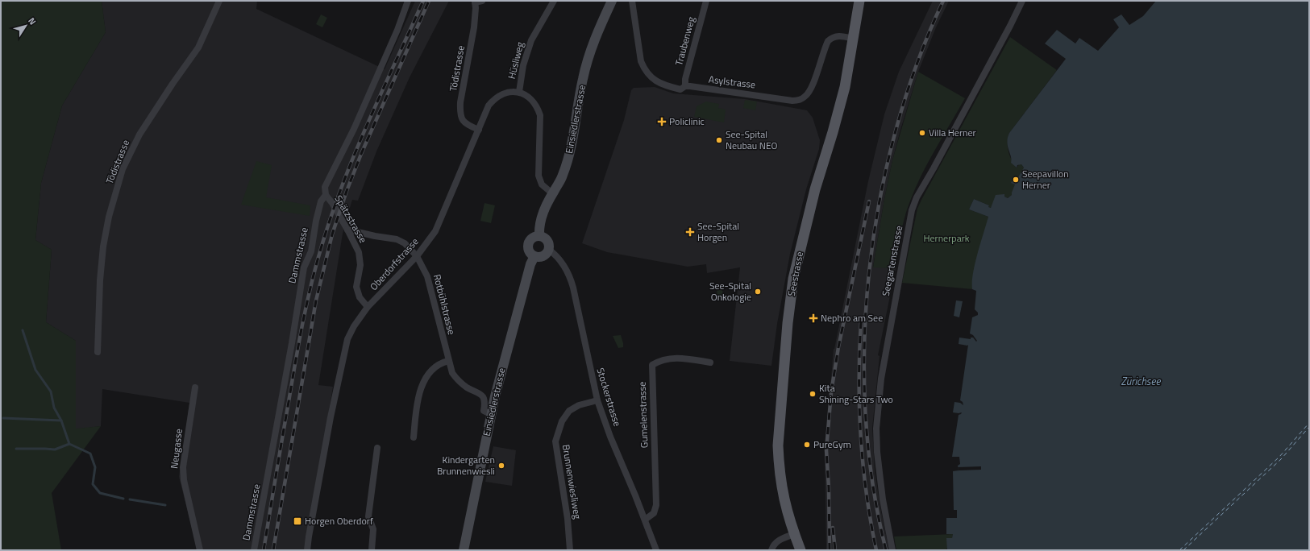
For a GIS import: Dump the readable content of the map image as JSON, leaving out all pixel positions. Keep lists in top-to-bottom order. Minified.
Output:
{"streets":{"main road":["Einsiedlerstrasse","Seestrasse"],"street":["Traubenweg","Hüsliweg","Tödistrasse","Asylstrasse","Spätzstrasse","Dammstrasse","Seegartenstrasse","Oberdorfstrasse","Rotbühlstrasse","Stockerstrasse","Gumelenstrasse","Neugasse","Brunnenwiesliweg"]},"crossings":[["Traubenweg","Asylstrasse"],["Hüsliweg","Oberdorfstrasse"],["Tödistrasse","Oberdorfstrasse"],["Asylstrasse","Seestrasse"],["Einsiedlerstrasse","Rotbühlstrasse"],["Einsiedlerstrasse","Stockerstrasse"],["Spätzstrasse","Dammstrasse"],["Spätzstrasse","Oberdorfstrasse"],["Spätzstrasse","Rotbühlstrasse"],["Oberdorfstrasse","Rotbühlstrasse"],["Stockerstrasse","Gumelenstrasse"],["Stockerstrasse","Brunnenwiesliweg"]],"water":["Zürichsee"],"parks":["Hernerpark"],"places":{"health":["Policlinic","See-Spital Horgen","Nephro am See"],"other":["Villa Herner","See-Spital Neubau NEO","Seepavillon Herner","See-Spital Onkologie","Kita Shining-Stars Two","PureGym","Kindergarten Brunnenwiesli"],"transit":["Horgen Oberdorf"]},"north":"top right"}
